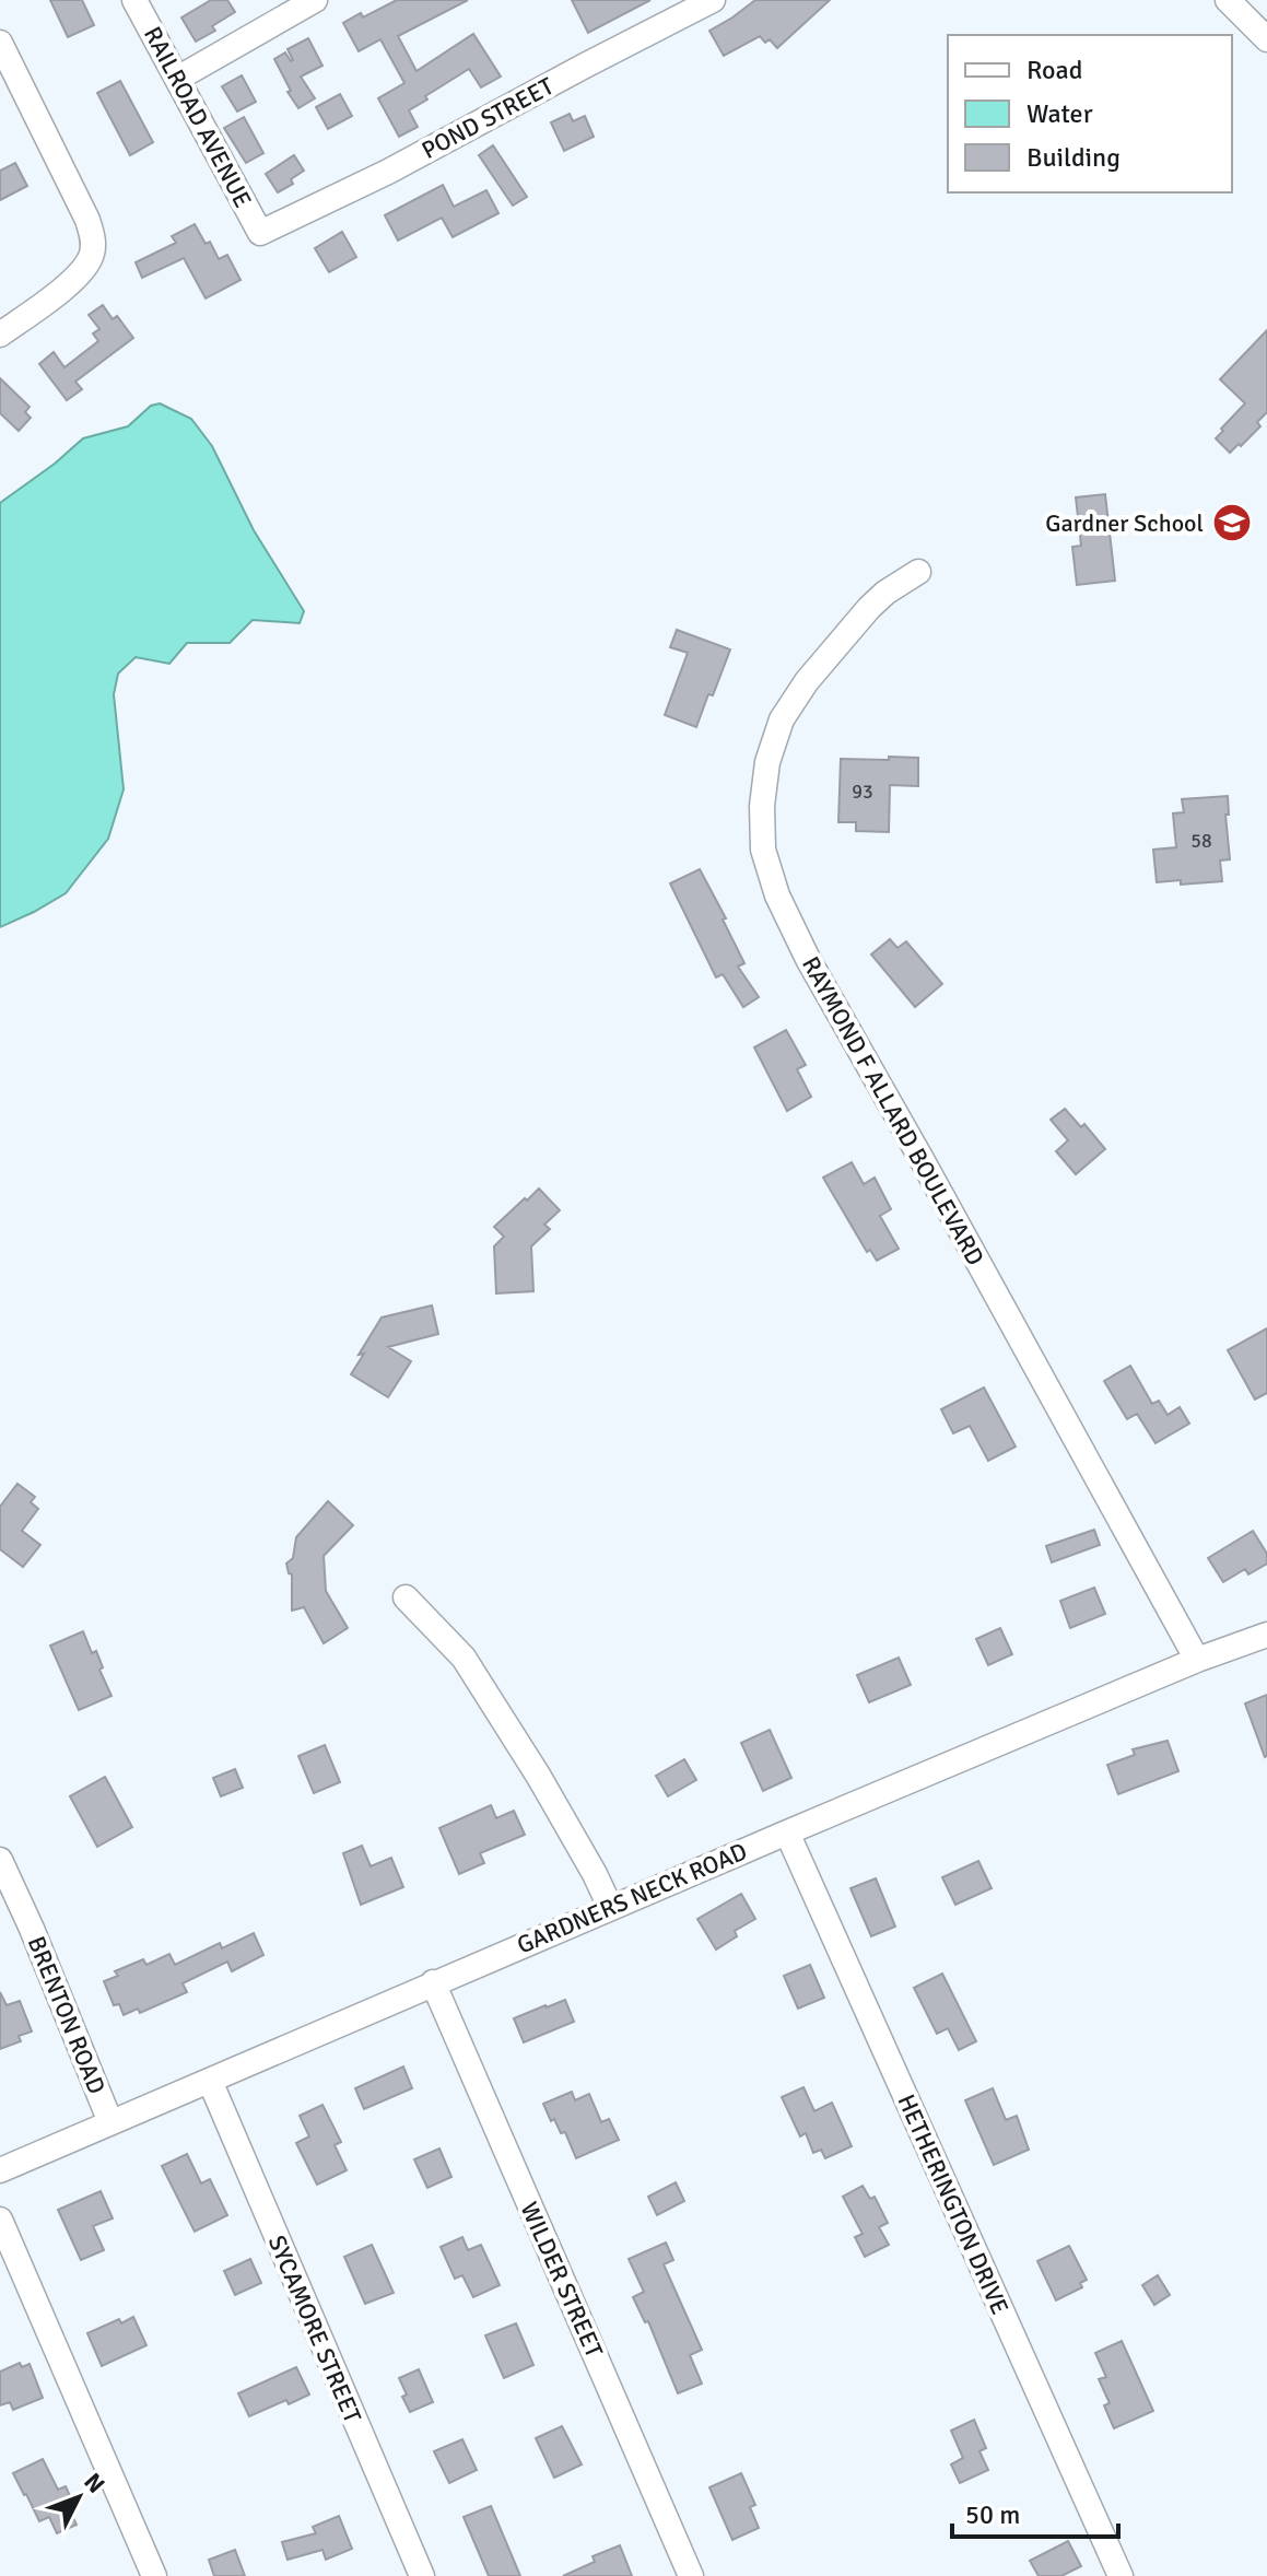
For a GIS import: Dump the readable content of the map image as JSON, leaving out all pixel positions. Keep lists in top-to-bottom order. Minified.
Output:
{"streets":{"street":["RAILROAD AVENUE","POND STREET","RAYMOND F ALLARD BOULEVARD","GARDNERS NECK ROAD","BRENTON ROAD","HETHERINGTON DRIVE","WILDER STREET","SYCAMORE STREET"]},"crossings":[["RAILROAD AVENUE","POND STREET"],["RAYMOND F ALLARD BOULEVARD","GARDNERS NECK ROAD"],["GARDNERS NECK ROAD","BRENTON ROAD"],["GARDNERS NECK ROAD","HETHERINGTON DRIVE"],["GARDNERS NECK ROAD","WILDER STREET"],["GARDNERS NECK ROAD","SYCAMORE STREET"]],"places":{"school or university":["Gardner School"]},"house_numbers":["93","58"],"legend":["Road","Water","Building"],"scale_bar":"50 m","north":"top right"}
